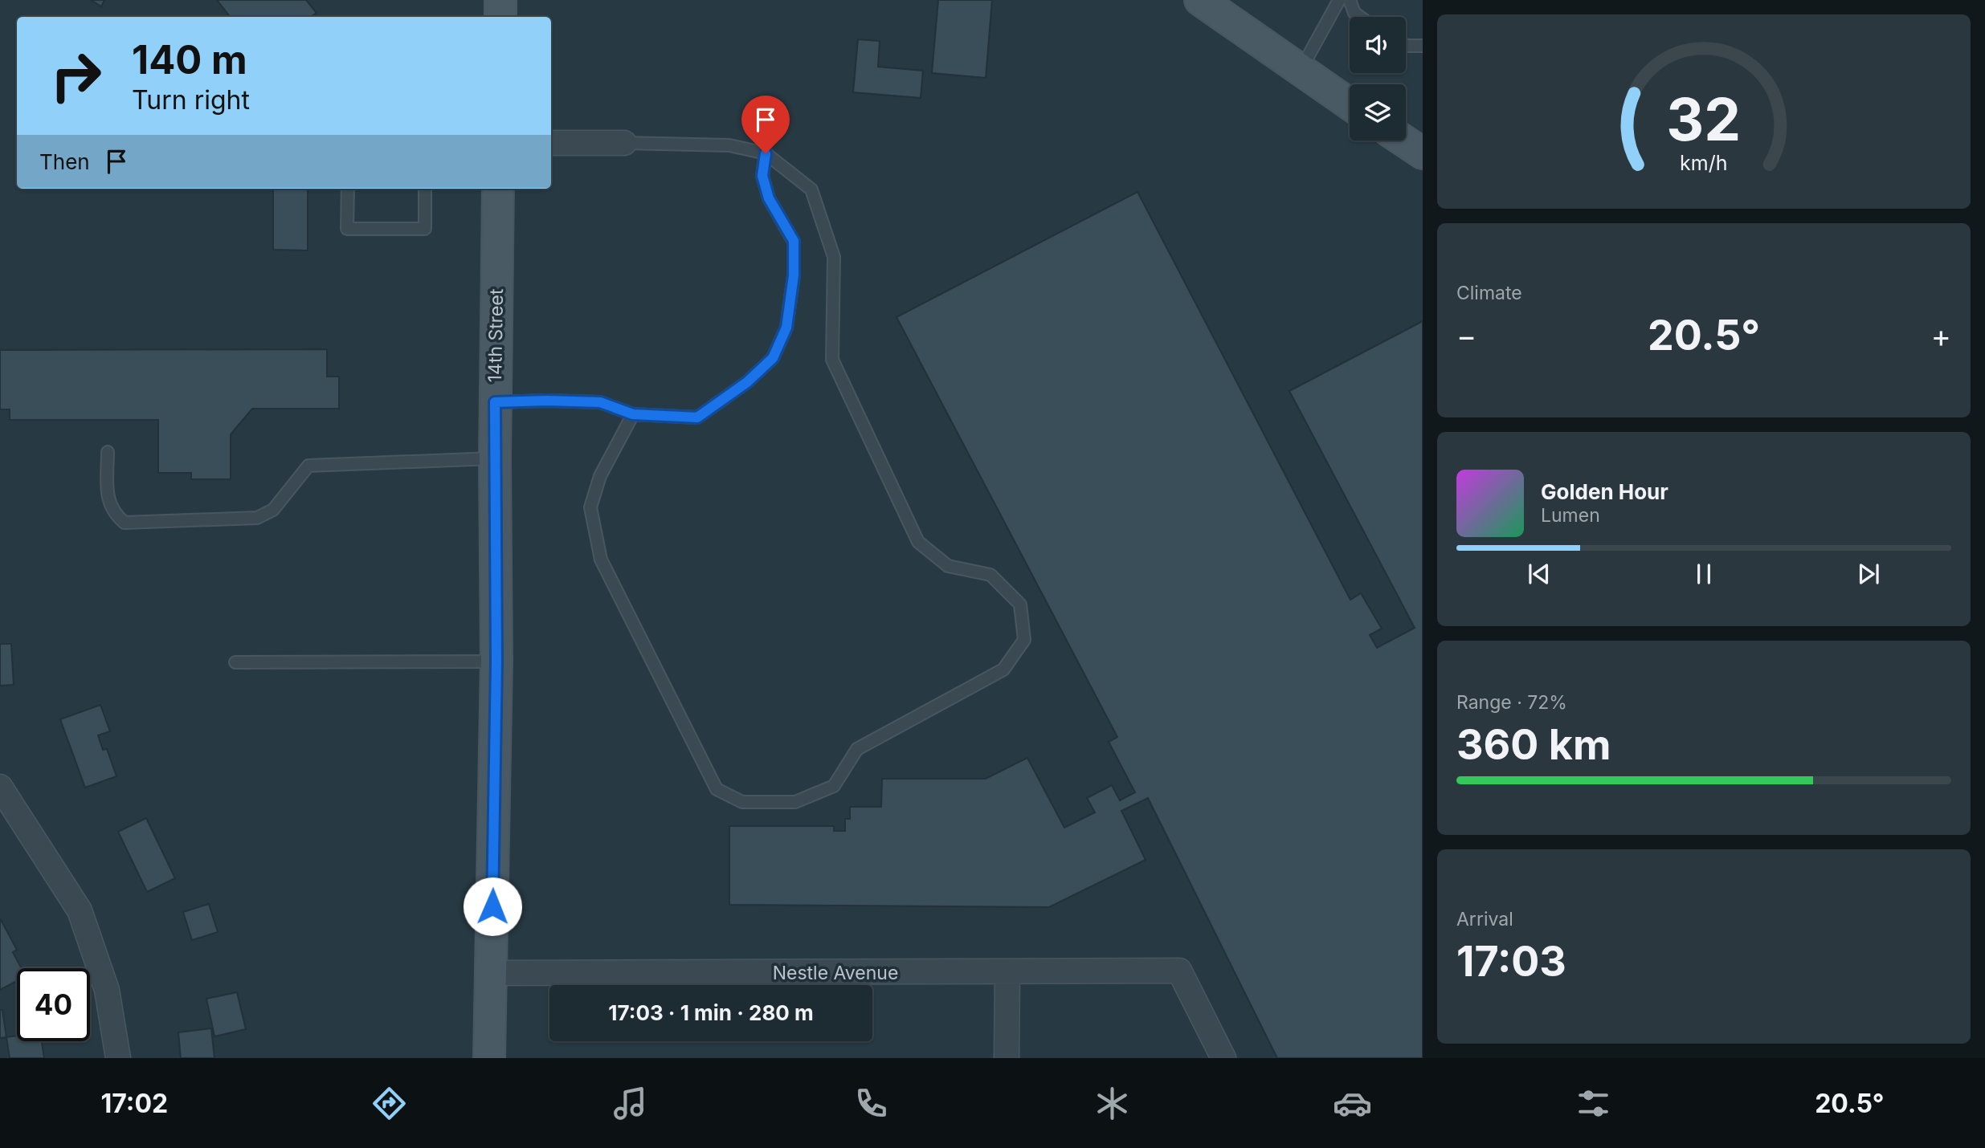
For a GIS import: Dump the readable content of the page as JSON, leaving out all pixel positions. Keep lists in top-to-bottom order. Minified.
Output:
{"streets":{"street":["14th Street","Nestle Avenue"]},"crossings":[["14th Street","Nestle Avenue"]],"page":{"turn":["140 m","Turn right"],"then":"Then","tile":["Climate",["Range · 72%","360 km"],["Arrival","17:03"]],"heat":["−","20.5°","+"],"song":["Golden Hour","Lumen"],"limit":"40","trip":"17:03 · 1 min · 280 m","tabs":["17:02","20.5°"],"gauge":["32","km/h"]}}
